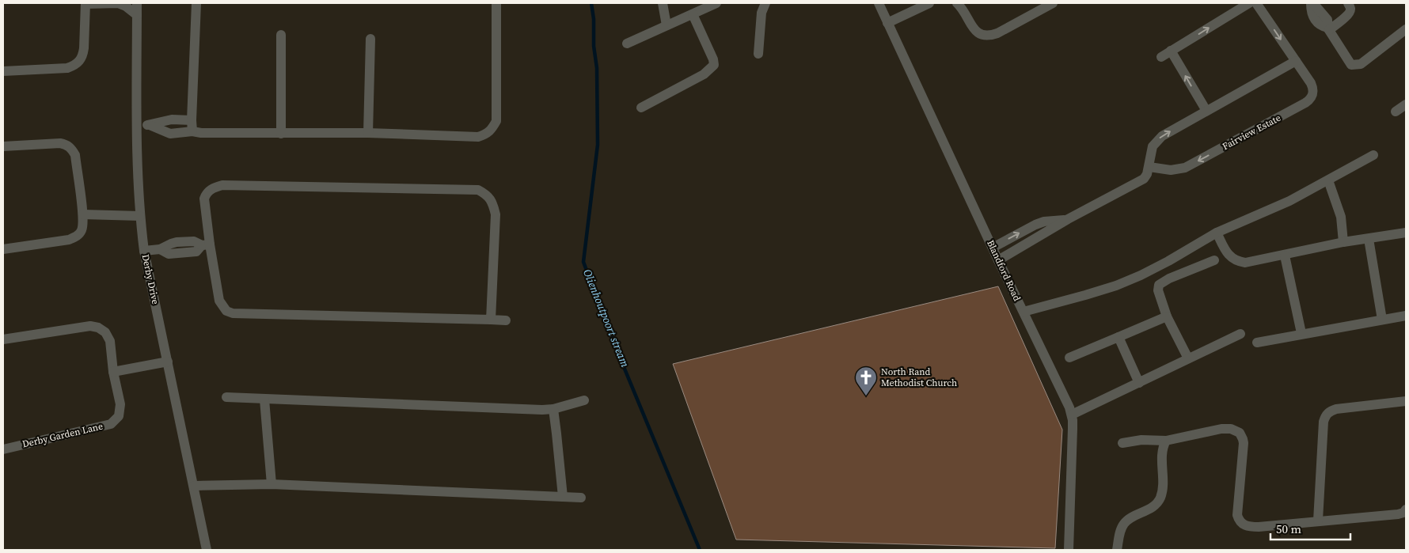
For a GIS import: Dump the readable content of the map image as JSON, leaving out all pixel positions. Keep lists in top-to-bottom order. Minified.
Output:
{"streets":{"street":["Fairview Estate","Blandford Road","Derby Drive","Derby Garden Lane"]},"water":["Olienhoutpoort stream"],"places":{"church":["North Rand Methodist Church"]},"scale_bar":"50 m"}
